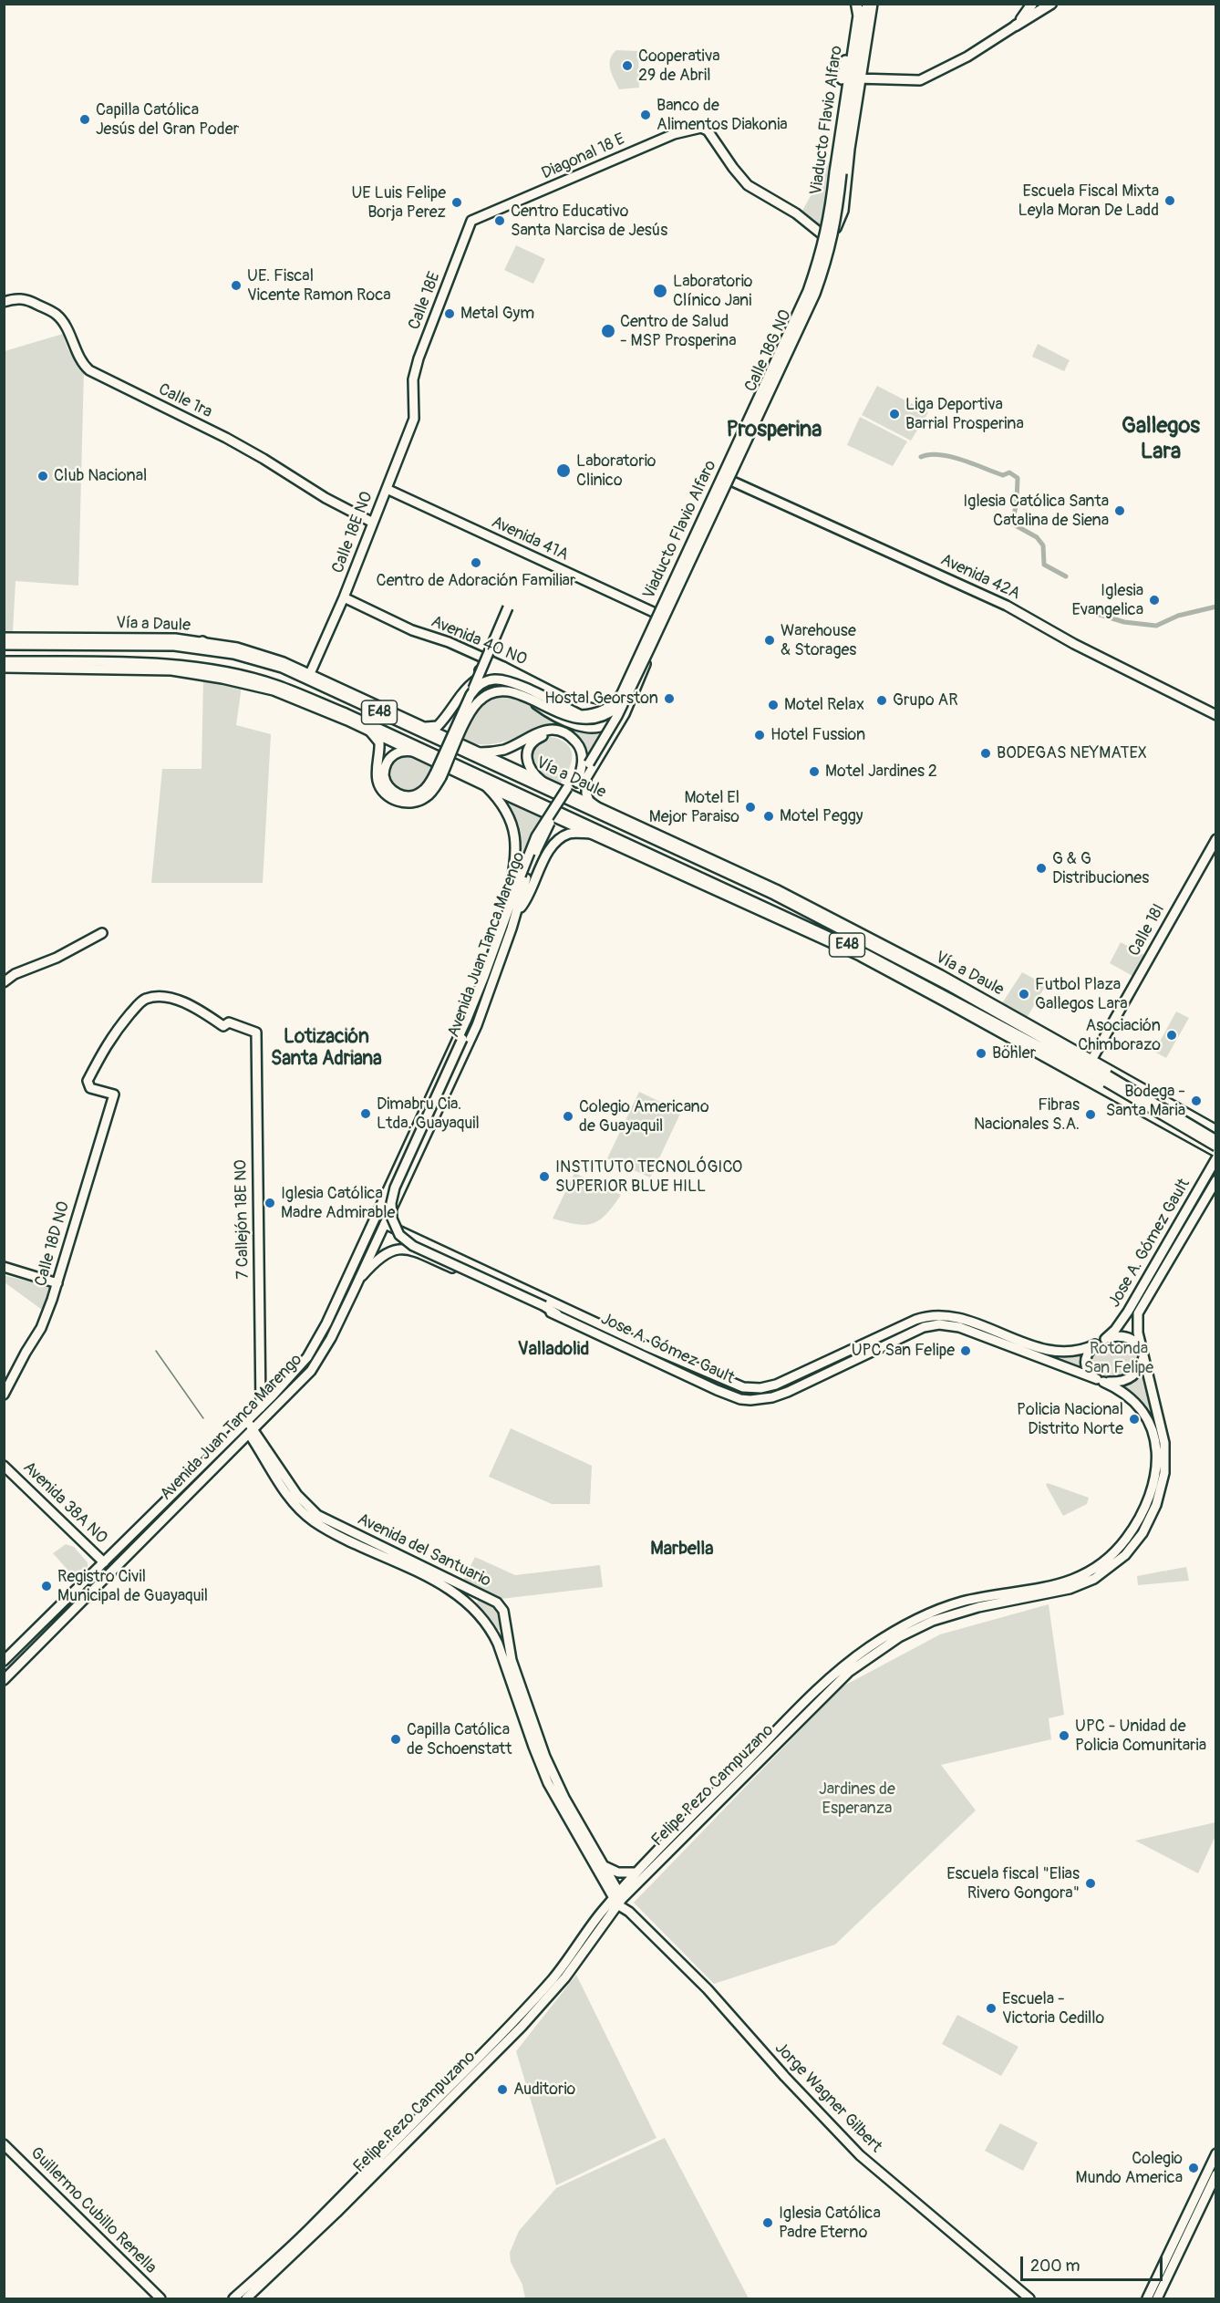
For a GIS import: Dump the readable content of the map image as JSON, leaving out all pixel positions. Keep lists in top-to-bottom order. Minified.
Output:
{"streets":{"main road":["Viaducto Flavio Alfaro","Diagonal 18 E","Calle 18E","Calle 18G NO","Calle 1ra","Calle 18E NO","Avenida 41A","Avenida 42A","Vía a Daule","Avenida 40 NO","E48","Calle 18I","Avenida Juan Tanca Marengo","7 Callejón 18E NO","Jose A. Gómez Gault","Calle 18D NO","Avenida 38A NO","Avenida del Santuario","Felipe Pezo Campuzano","Jorge Wagner Gilbert","Guillermo Cubillo Renella"]},"crossings":[["Viaducto Flavio Alfaro","Calle 18G NO"],["Viaducto Flavio Alfaro","Avenida Juan Tanca Marengo"],["Diagonal 18 E","Calle 18E"],["Diagonal 18 E","Calle 18G NO"],["Calle 18E","Calle 18E NO"],["Calle 18G NO","Avenida 41A"],["Calle 18G NO","Avenida 42A"],["Calle 18G NO","Avenida 40 NO"],["Calle 1ra","Calle 18E NO"],["Calle 18E NO","Avenida 41A"],["Calle 18E NO","Vía a Daule"],["Calle 18E NO","Avenida 40 NO"],["Vía a Daule","E48"],["Vía a Daule","Calle 18I"],["E48","Calle 18I"],["Avenida Juan Tanca Marengo","7 Callejón 18E NO"],["Avenida Juan Tanca Marengo","Jose A. Gómez Gault"],["Avenida Juan Tanca Marengo","Avenida 38A NO"],["Avenida Juan Tanca Marengo","Avenida del Santuario"],["7 Callejón 18E NO","Calle 18D NO"],["Jose A. Gómez Gault","Felipe Pezo Campuzano"],["Avenida del Santuario","Felipe Pezo Campuzano"],["Avenida del Santuario","Jorge Wagner Gilbert"]],"districts":["Gallegos Lara","Prosperina","Lotización Santa Adriana","Valladolid","Marbella"],"parks":["Rotonda San Felipe","Jardines de Esperanza"],"places":["Cooperativa 29 de Abril","Banco de Alimentos Diakonia","Capilla Católica Jesús del Gran Poder","Escuela Fiscal Mixta Leyla Moran De Ladd","UE Luis Felipe Borja Perez","Centro Educativo Santa Narcisa de Jesús","UE. Fiscal Vicente Ramon Roca","Laboratorio Clínico Jani","Metal Gym","Centro de Salud - MSP Prosperina","Liga Deportiva Barrial Prosperina","Laboratorio Clinico","Club Nacional","Iglesia Católica Santa Catalina de Siena","Centro de Adoración Familiar","Iglesia Evangelica","Warehouse & Storages","Hostal Georston","Grupo AR","Motel Relax","Hotel Fussion","BODEGAS NEYMATEX","Motel Jardines 2","Motel El Mejor Paraiso","Motel Peggy","G & G Distribuciones","Futbol Plaza Gallegos Lara","Asociación Chimborazo","Böhler","Bodega - Santa Maria","Dimabru Cia. Ltda. Guayaquil","Fibras Nacionales S.A.","Colegio Americano de Guayaquil","INSTITUTO TECNOLÓGICO SUPERIOR BLUE HILL","Iglesia Católica Madre Admirable","UPC San Felipe","Policia Nacional Distrito Norte","Registro Civil Municipal de Guayaquil","UPC - Unidad de Policia Comunitaria","Capilla Católica de Schoenstatt","Escuela fiscal \"Elias Rivero Gongora\"","Escuela - Victoria Cedillo","Auditorio","Colegio Mundo America","Iglesia Católica Padre Eterno"],"scale_bar":"200 m"}
